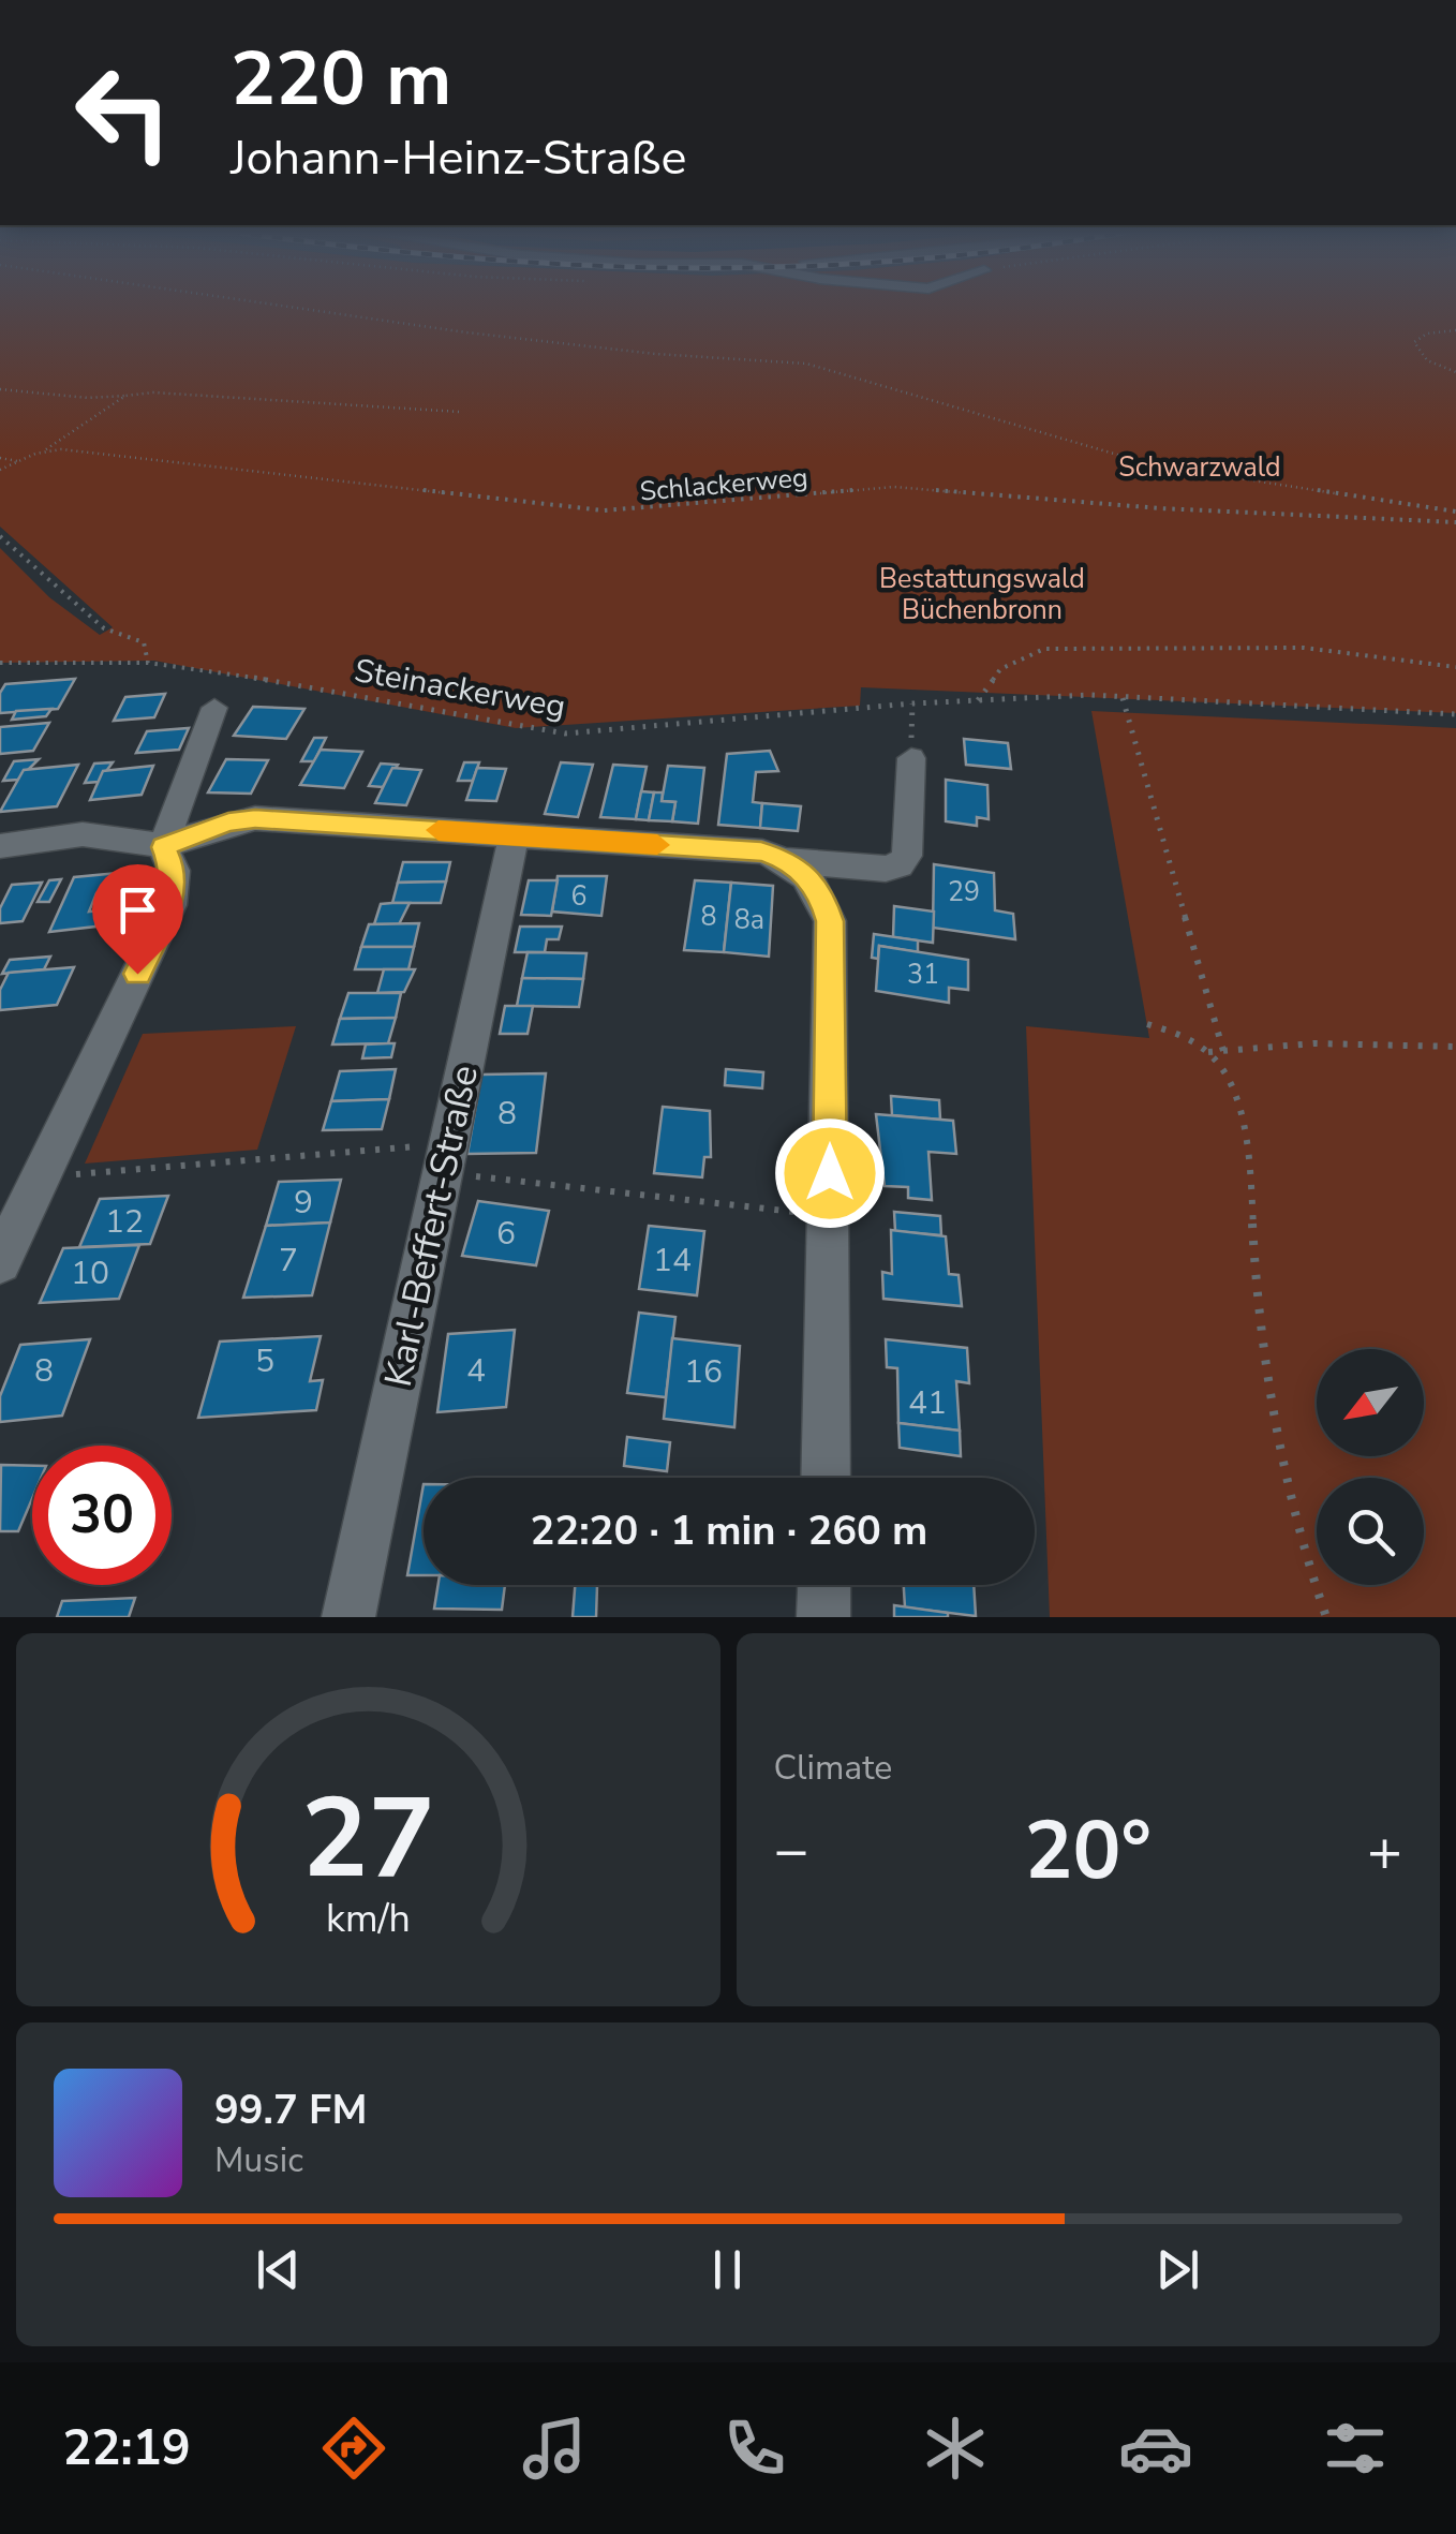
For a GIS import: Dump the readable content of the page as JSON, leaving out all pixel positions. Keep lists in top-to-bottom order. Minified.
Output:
{"streets":{"street":["Karl-Beffert-Straße"],"path":["Schlackerweg","Steinackerweg"]},"parks":["Schwarzwald","Bestattungswald Büchenbronn"],"house_numbers":["29","6","8","8a","31","8","9","12","6","7","14","10","5","8","4","16","41"],"north":"bottom left","page":{"turn":["220 m","Johann-Heinz-Straße"],"limit":"30","trip":"22:20 · 1 min · 260 m","tile":"Climate","heat":["−","20°","+"],"song":["99.7 FM","Music"],"tabs":"22:19","gauge":["27","km/h"]}}
